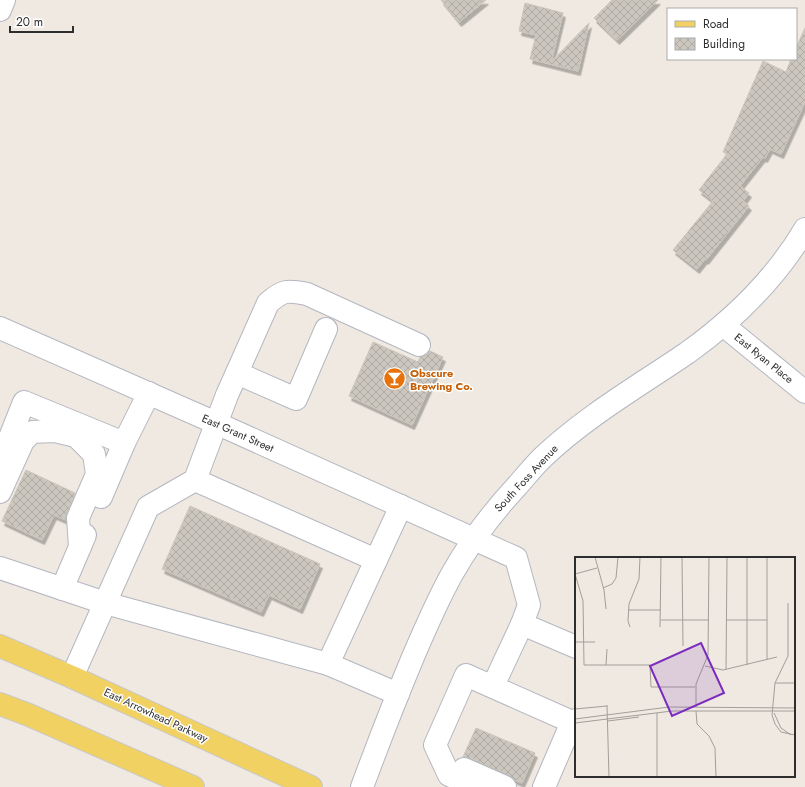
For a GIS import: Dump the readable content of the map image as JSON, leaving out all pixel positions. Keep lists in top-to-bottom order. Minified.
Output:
{"streets":{"main road":["East Arrowhead Parkway"],"street":["East Ryan Place","East Grant Street","South Foss Avenue"]},"crossings":[["East Ryan Place","South Foss Avenue"],["East Grant Street","South Foss Avenue"]],"places":{"bar":["Obscure Brewing Co."]},"legend":["Road","Building"],"scale_bar":"20 m"}
